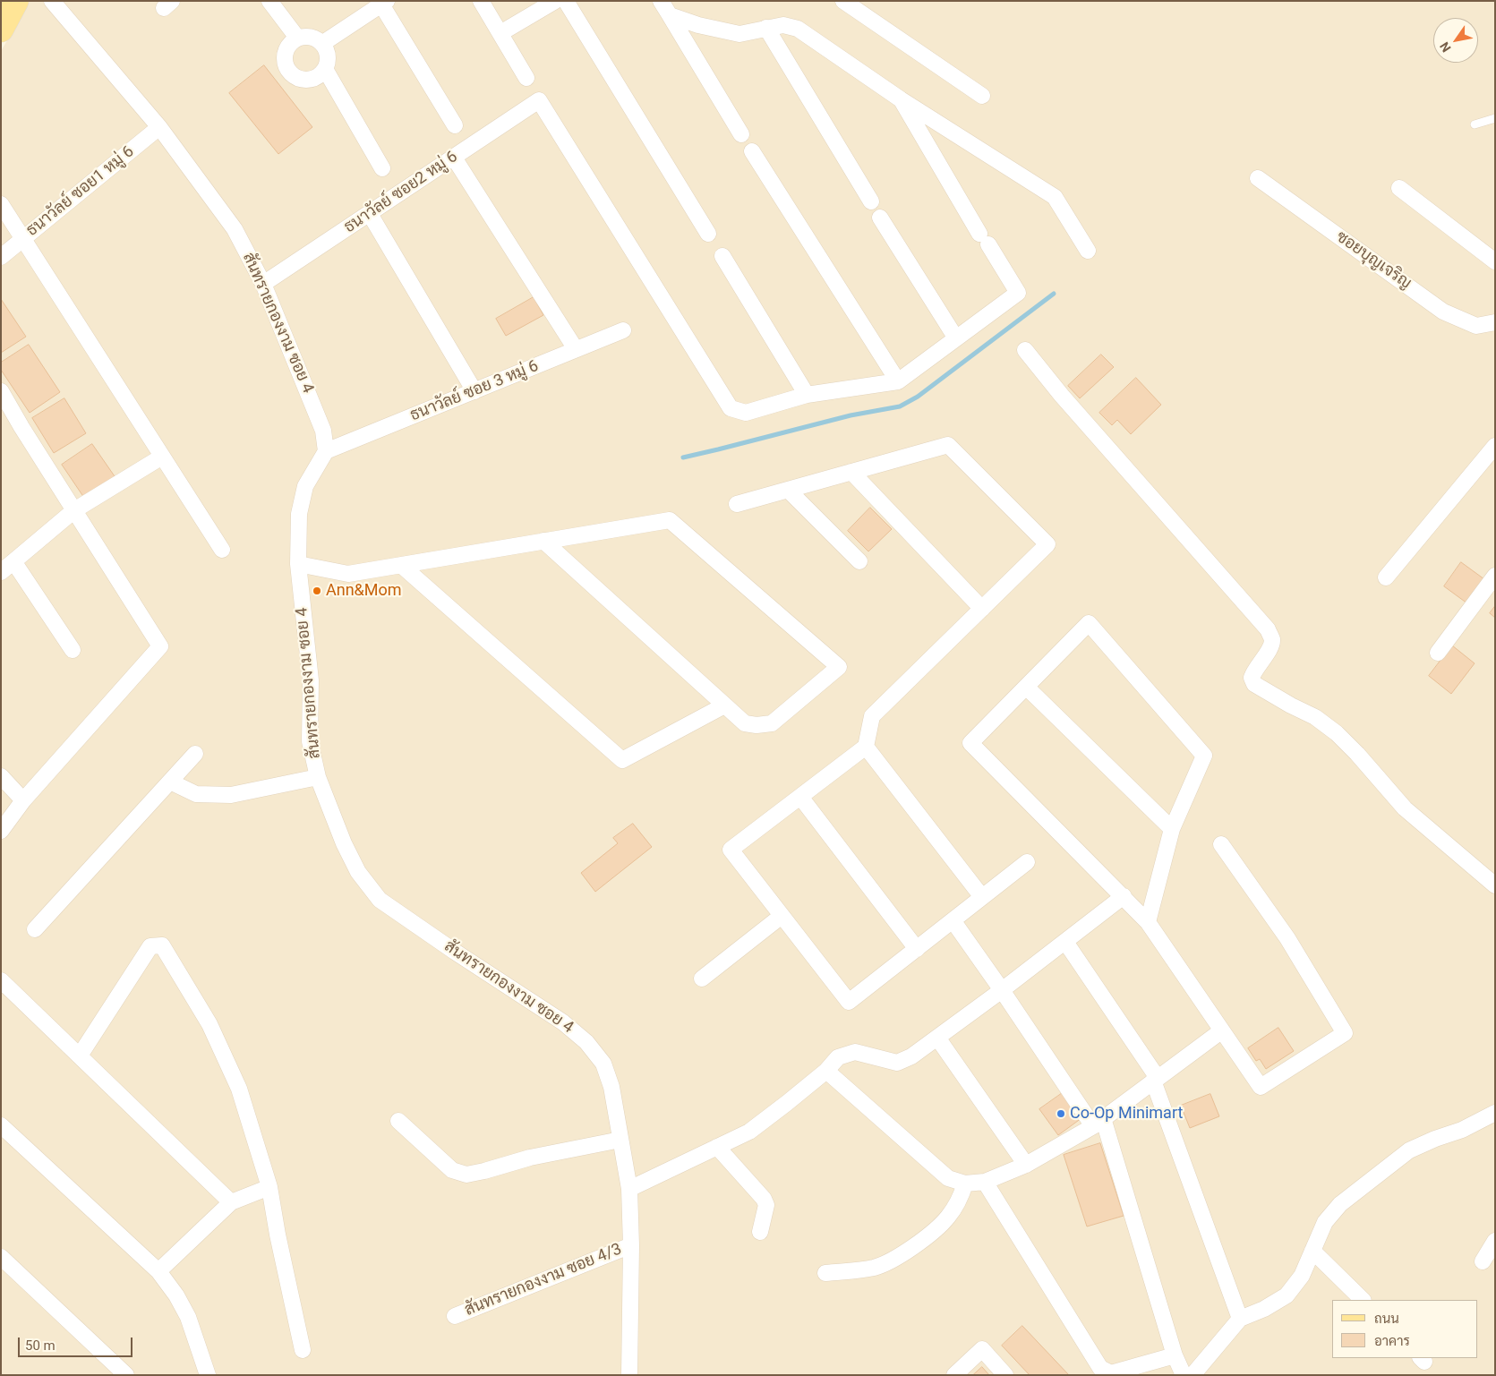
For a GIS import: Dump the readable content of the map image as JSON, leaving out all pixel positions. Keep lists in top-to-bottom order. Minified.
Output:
{"streets":{"street":["ธนาวัลย์ ซอย1 หมู่ 6","ธนาวัลย์ ซอย2 หมู่ 6","ซอยบุญเจริญ","สันทรายกองงาม ซอย 4","ธนาวัลย์ ซอย 3 หมู่ 6","สันทรายกองงาม ซอย 4/3"]},"crossings":[["ธนาวัลย์ ซอย1 หมู่ 6","สันทรายกองงาม ซอย 4"],["ธนาวัลย์ ซอย2 หมู่ 6","สันทรายกองงาม ซอย 4"],["สันทรายกองงาม ซอย 4","ธนาวัลย์ ซอย 3 หมู่ 6"],["สันทรายกองงาม ซอย 4","สันทรายกองงาม ซอย 4/3"]],"places":["Ann&Mom","Co-Op Minimart"],"legend":["ถนน","อาคาร"],"scale_bar":"50 m","north":"bottom left"}
